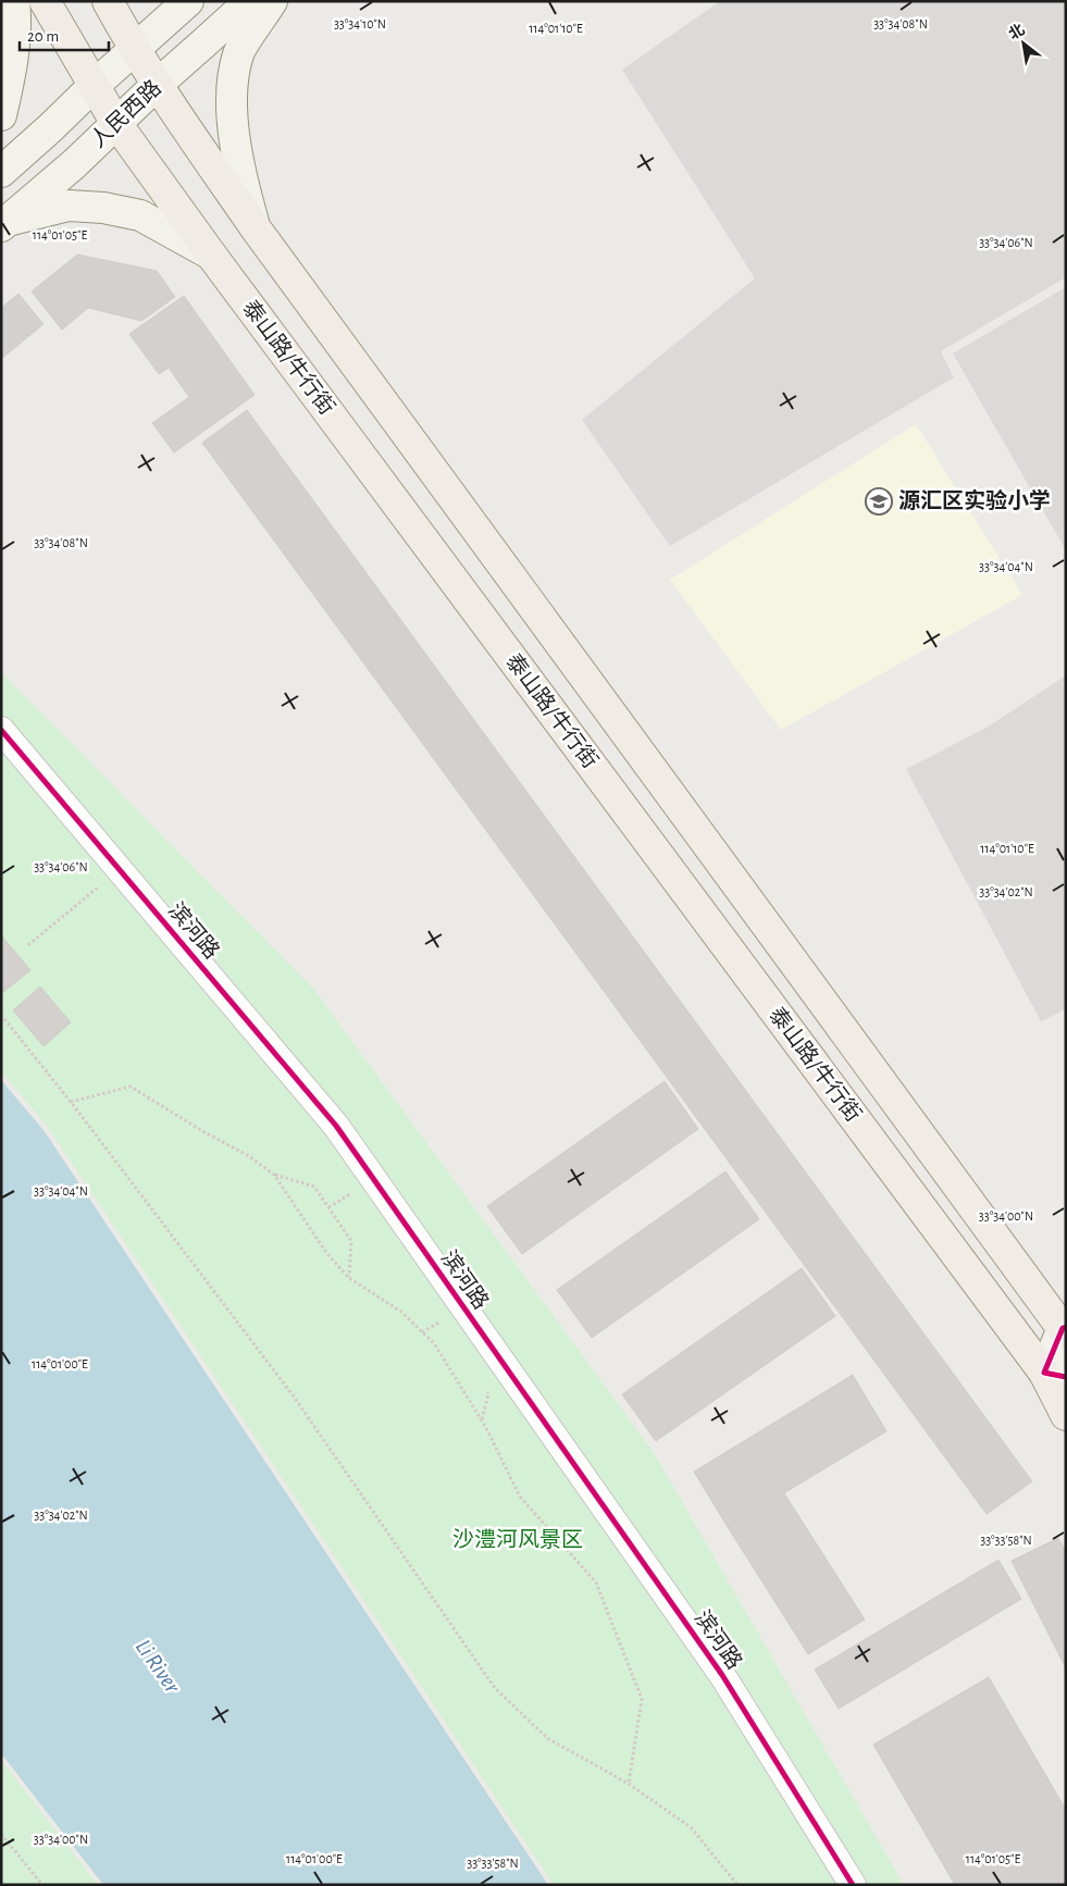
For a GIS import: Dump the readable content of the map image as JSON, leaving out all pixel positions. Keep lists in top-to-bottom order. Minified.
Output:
{"streets":{"main road":["人民西路","泰山路/牛行街"],"street":["滨河路"]},"crossings":[["人民西路","泰山路/牛行街"]],"water":["Li River"],"parks":["沙澧河风景区"],"places":{"school or university":["源汇区实验小学"]},"scale_bar":"20 m","north":"top left","coordinates":["33°34'10\"N","33°34'08\"N","114°01'10\"E","114°01'05\"E","33°34'06\"N","33°34'04\"N","33°34'02\"N","33°34'00\"N","114°01'00\"E","33°33'58\"N"]}
